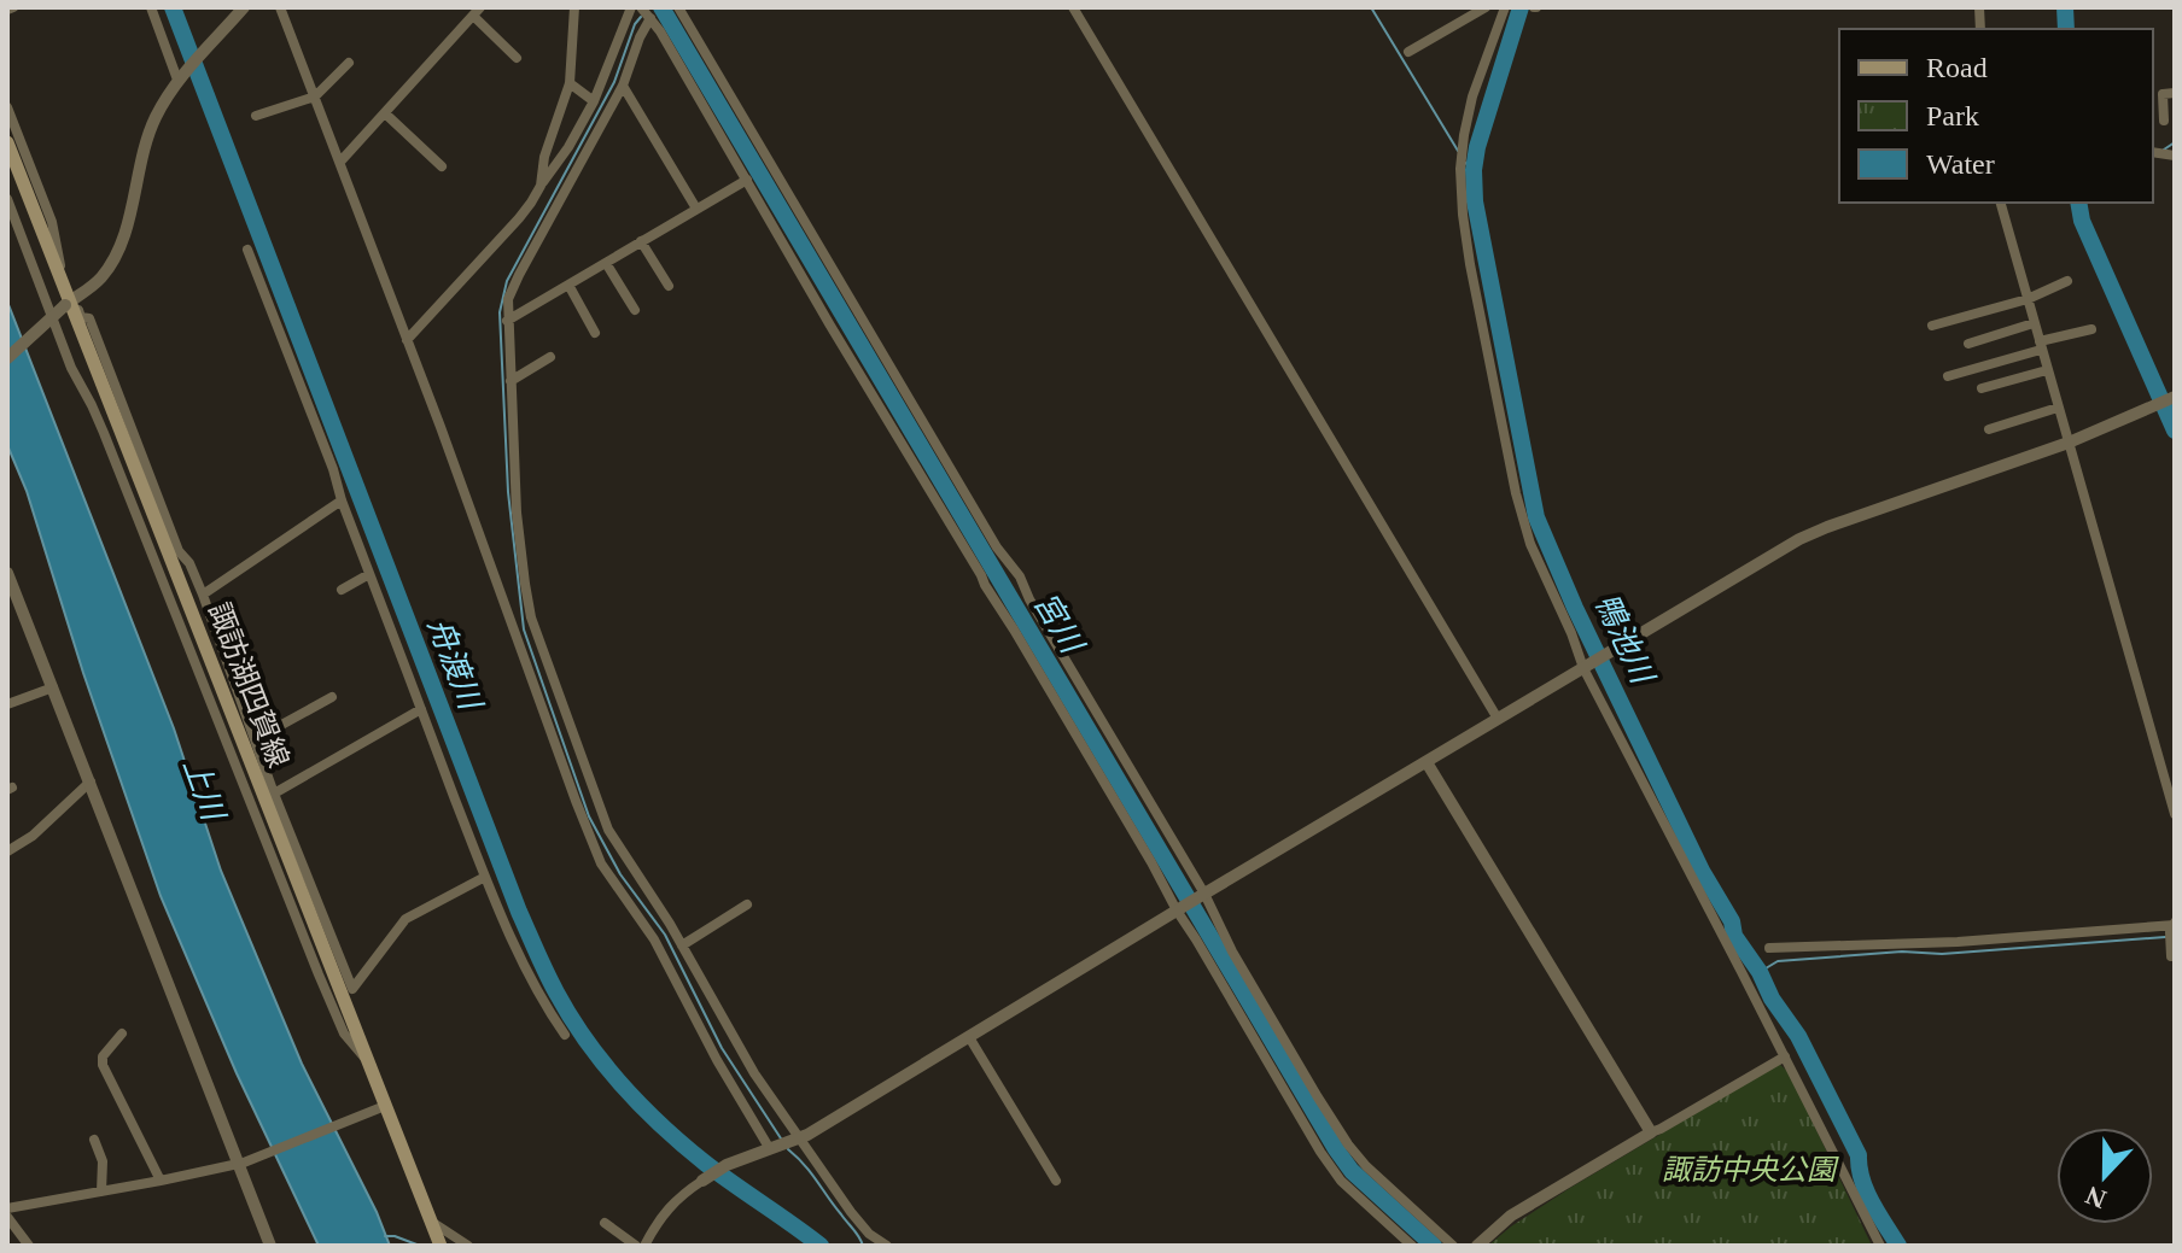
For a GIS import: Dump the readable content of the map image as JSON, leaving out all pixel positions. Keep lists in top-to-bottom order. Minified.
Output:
{"streets":{"main road":["諏訪湖四賀線"]},"water":["宮川","鴨池川","舟渡川","上川"],"parks":["諏訪中央公園"],"legend":["Road","Park","Water"],"north":"bottom"}
